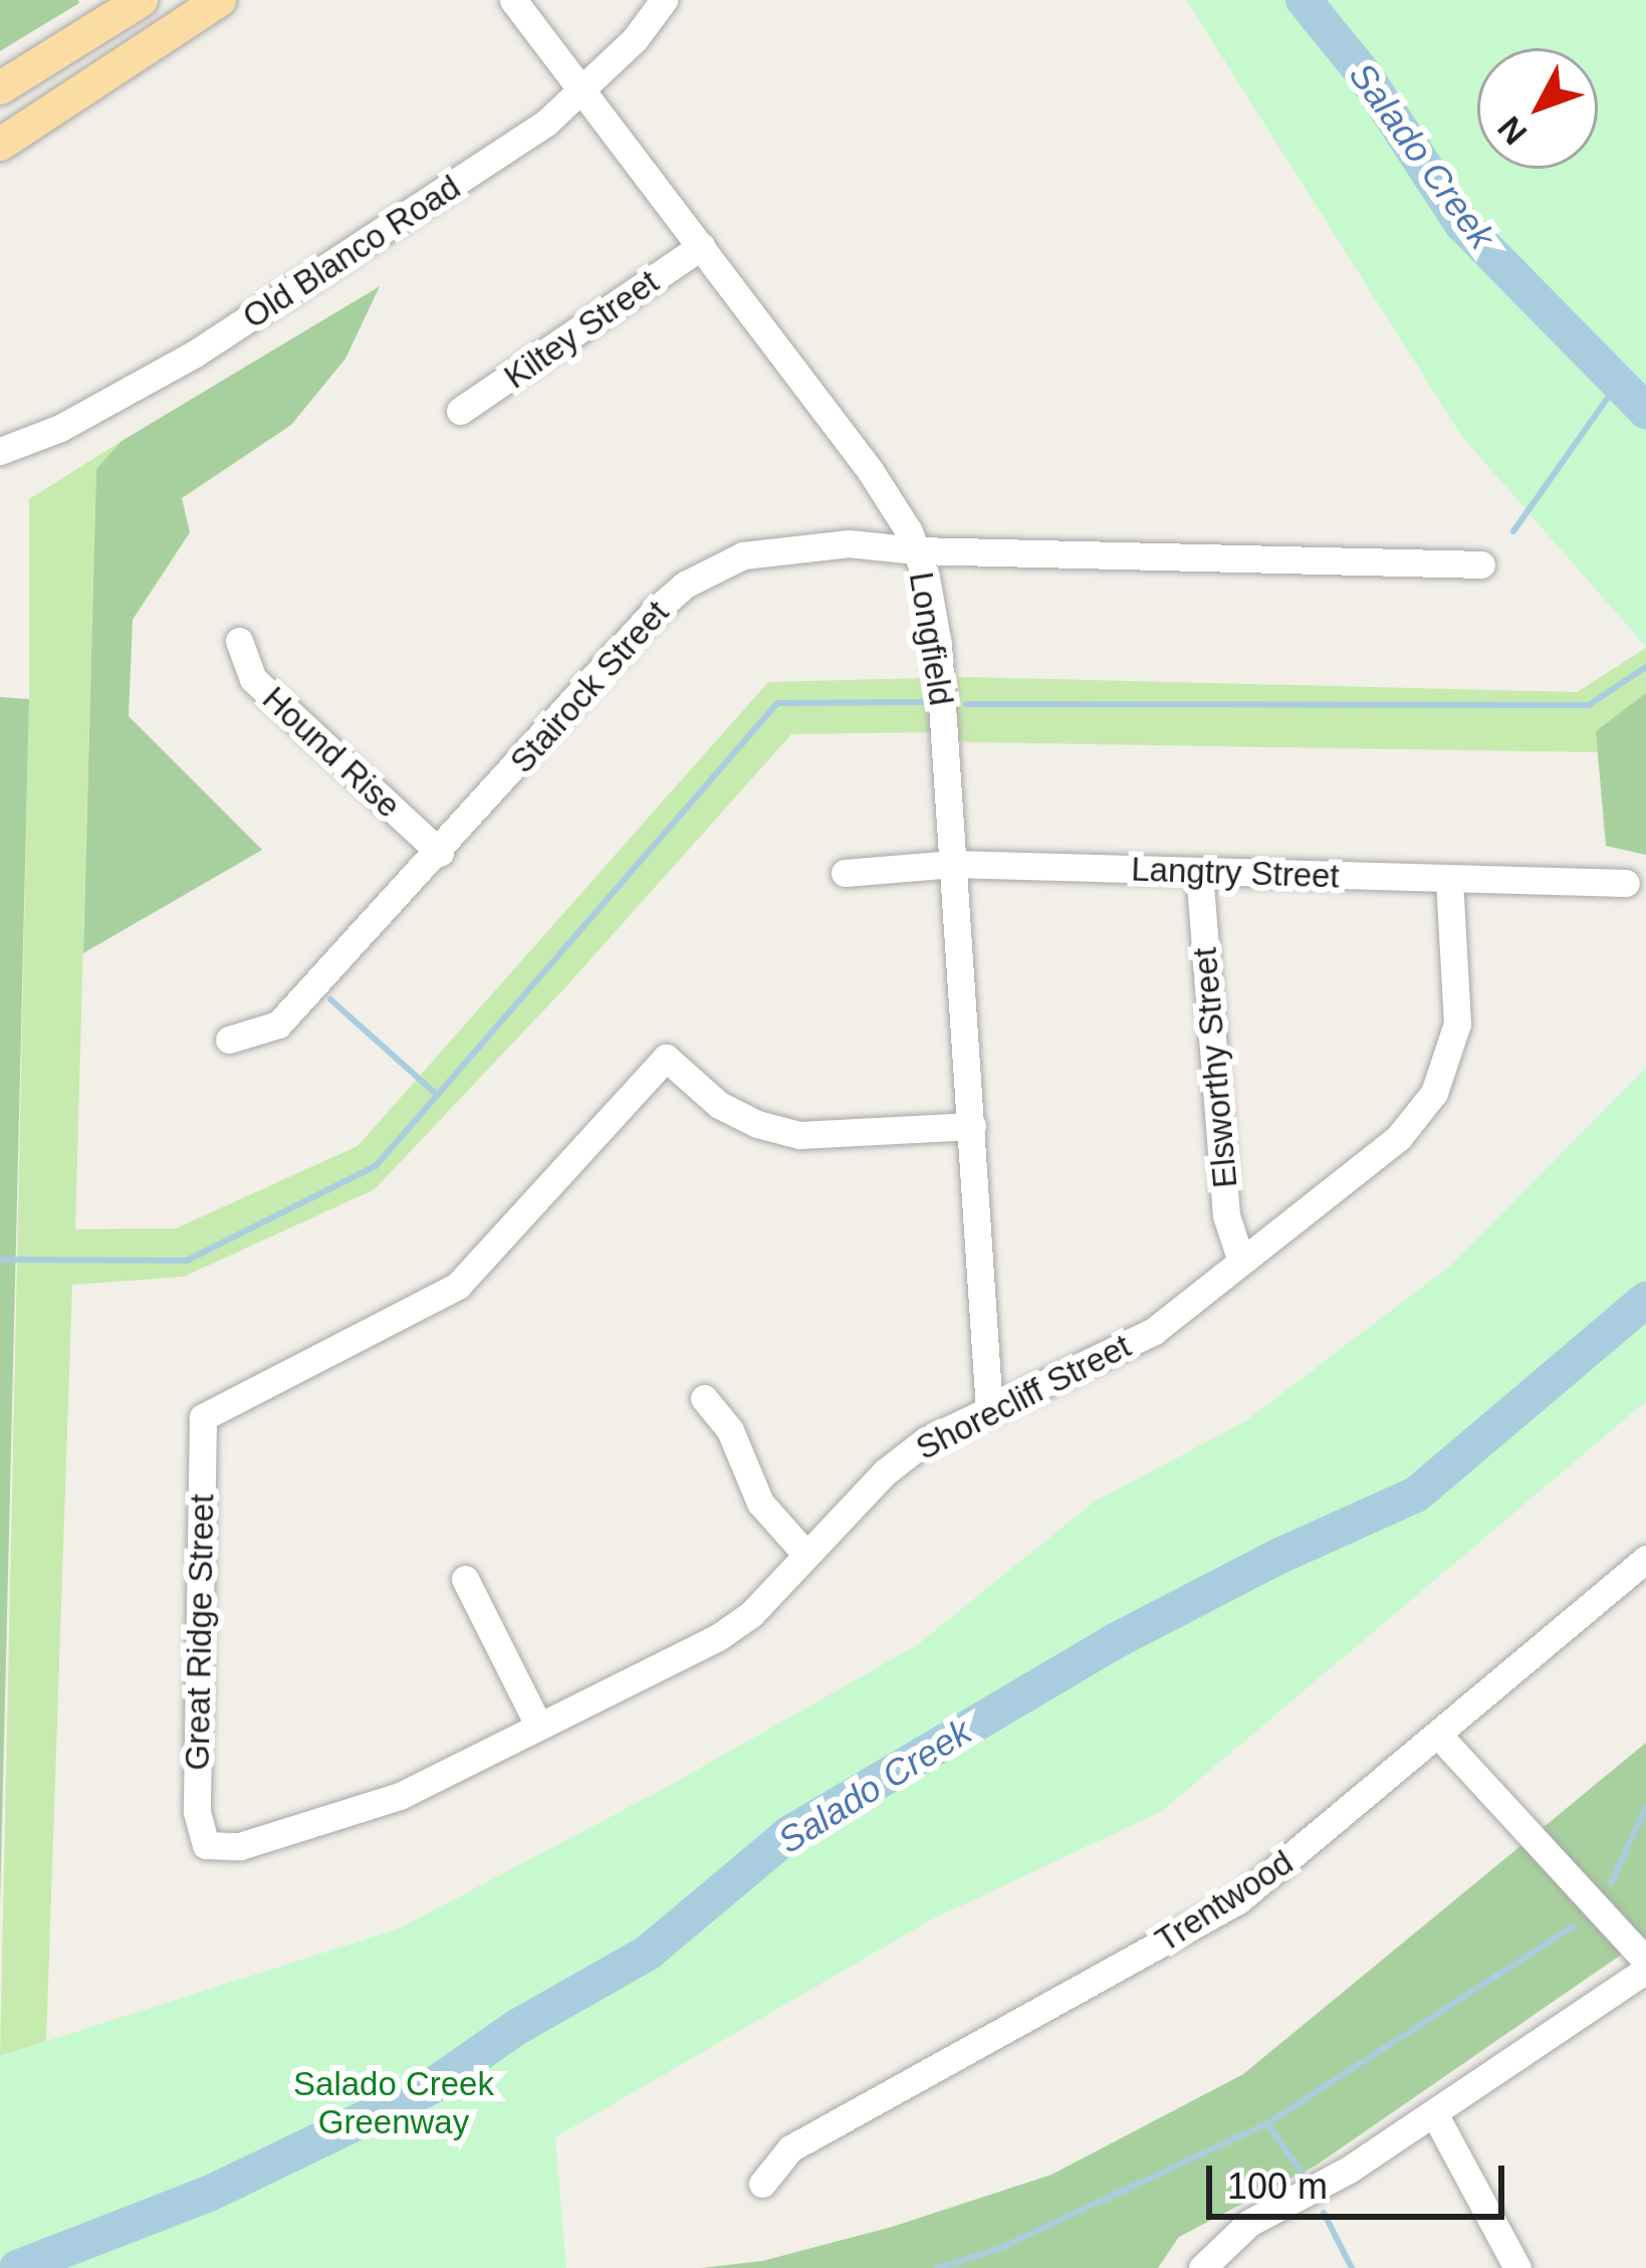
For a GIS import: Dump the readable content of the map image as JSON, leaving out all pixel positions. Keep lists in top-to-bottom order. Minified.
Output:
{"streets":{"street":["Old Blanco Road","Kiltey Street","Longfield","Stairock Street","Hound Rise","Langtry Street","Elsworthy Street","Shorecliff Street","Great Ridge Street","Trentwood"]},"crossings":[["Old Blanco Road","Longfield"],["Kiltey Street","Longfield"],["Longfield","Stairock Street"],["Longfield","Langtry Street"],["Longfield","Shorecliff Street"],["Longfield","Great Ridge Street"],["Stairock Street","Hound Rise"],["Langtry Street","Elsworthy Street"],["Langtry Street","Shorecliff Street"],["Elsworthy Street","Shorecliff Street"],["Shorecliff Street","Great Ridge Street"]],"water":["Salado Creek"],"parks":["Salado Creek Greenway"],"scale_bar":"100 m","north":"bottom left"}
